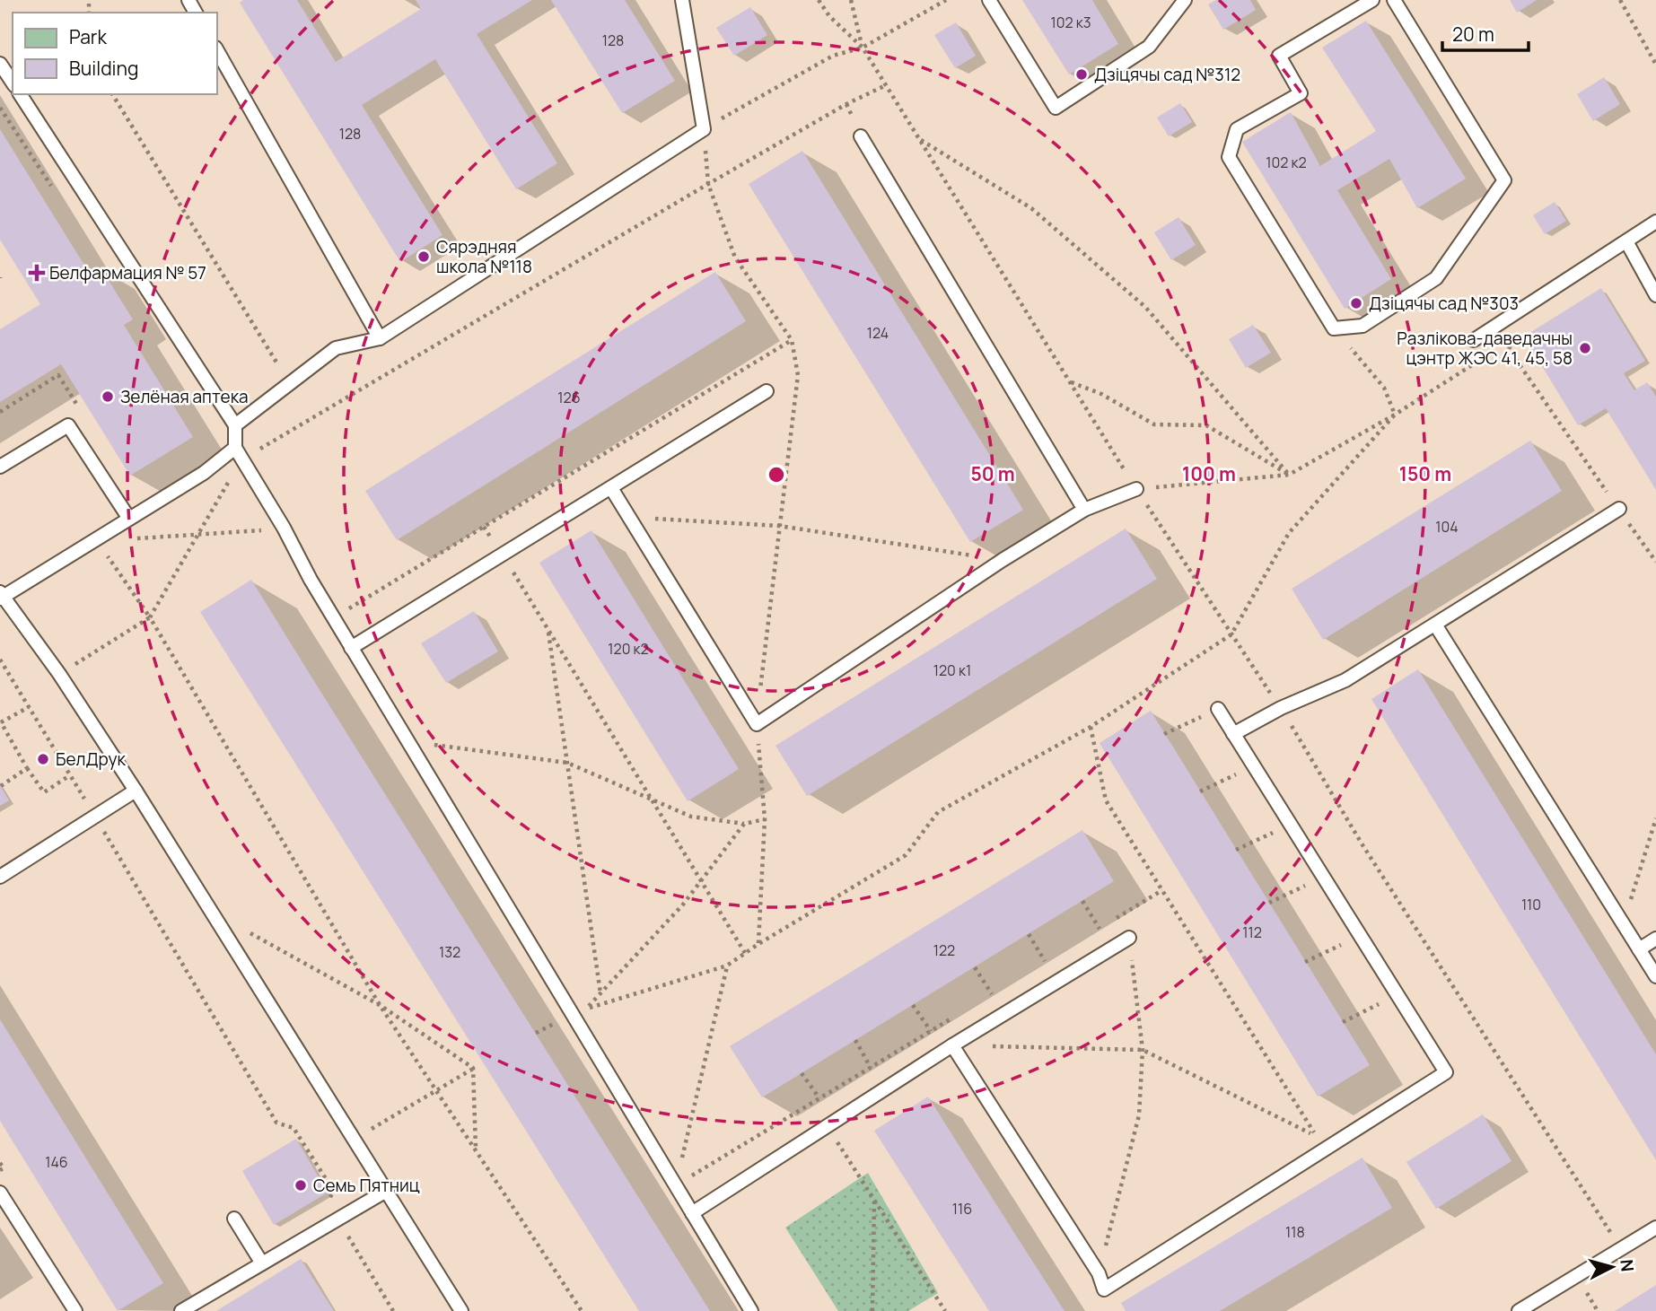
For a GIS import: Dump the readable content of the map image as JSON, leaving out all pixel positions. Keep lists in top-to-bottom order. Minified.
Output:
{"places":{"other":["Дзіцячы сад №312","Сярэдняя школа №118","Дзіцячы сад №303","Разлікова-даведачны цэнтр ЖЭС 41, 45, 58","Зелёная аптека","БелДрук","Семь Пятниц"],"health":["Белфармация № 57"]},"house_numbers":["102 к3","128","128","102 к2","124","126","104","120 к2","120 к1","110","112","122","132","146","116","118"],"legend":["Park","Building"],"scale_bar":"20 m","north":"right","rings":["50 m","100 m","150 m"]}
